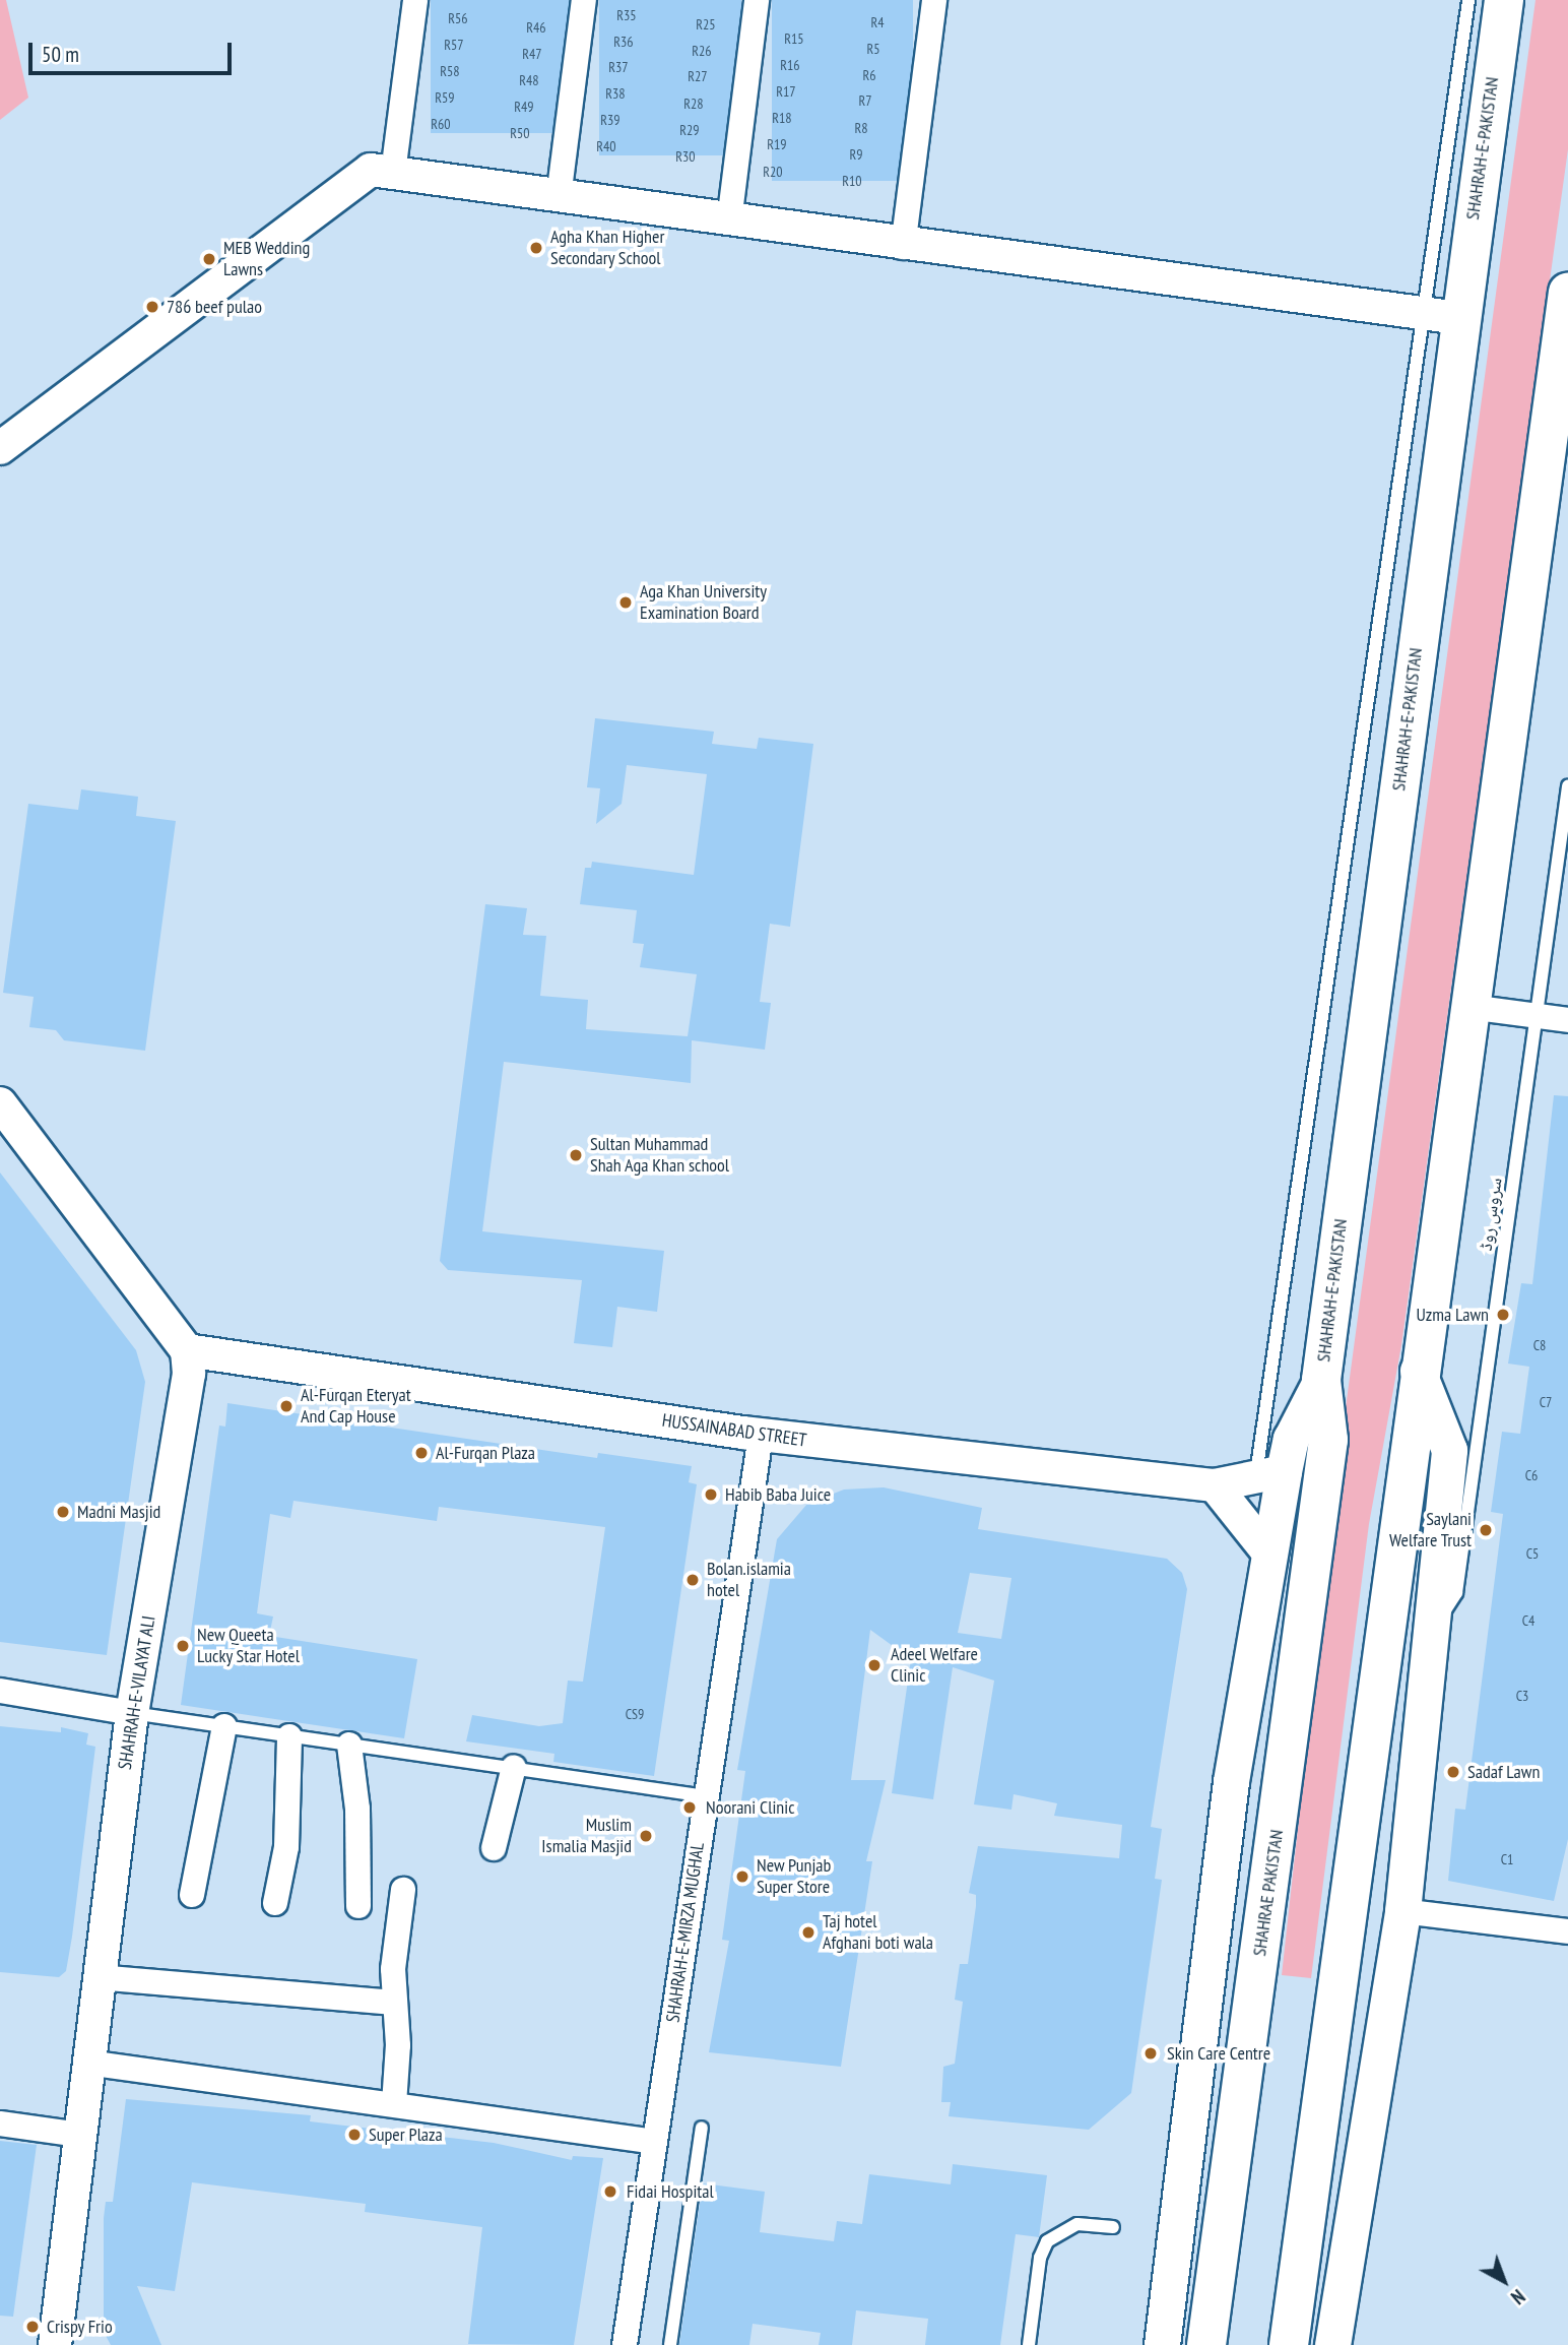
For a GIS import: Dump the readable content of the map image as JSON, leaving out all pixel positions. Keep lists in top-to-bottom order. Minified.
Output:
{"streets":{"highway":["SHAHRAH-E-PAKISTAN","SHAHRAE PAKISTAN"],"street":["HUSSAINABAD STREET","SHAHRAH-E-VILAYAT ALI","SHAHRAH-E-MIRZA MUGHAL"],"lane":["سروس روڈ"]},"crossings":[["SHAHRAH-E-PAKISTAN","SHAHRAE PAKISTAN"],["HUSSAINABAD STREET","SHAHRAH-E-VILAYAT ALI"],["HUSSAINABAD STREET","SHAHRAH-E-MIRZA MUGHAL"]],"places":["Agha Khan Higher Secondary School","MEB Wedding Lawns","786 beef pulao","Aga Khan University Examination Board","Sultan Muhammad Shah Aga Khan school","Uzma Lawn","Al-Furqan Eteryat And Cap House","Al-Furqan Plaza","Habib Baba Juice","Madni Masjid","Saylani Welfare Trust","Bolan.islamia hotel","New Queeta Lucky Star Hotel","Adeel Welfare Clinic","Sadaf Lawn","Noorani Clinic","Muslim Ismalia Masjid","New Punjab Super Store","Taj hotel Afghani boti wala","Skin Care Centre","Super Plaza","Fidai Hospital","Crispy Frio"],"house_numbers":["R35","R56","R4","R25","R46","R15","R36","R57","R5","R26","R47","R16","R37","R58","R6","R27","R48","R17","R38","R59","R7","R28","R49","R18","R39","R60","R8","R29","R50","R19","R40","R9","R30","R20","R10","C8","C7","C6","C5","C4","C3","CS9","C1"],"scale_bar":"50 m","north":"bottom right"}
